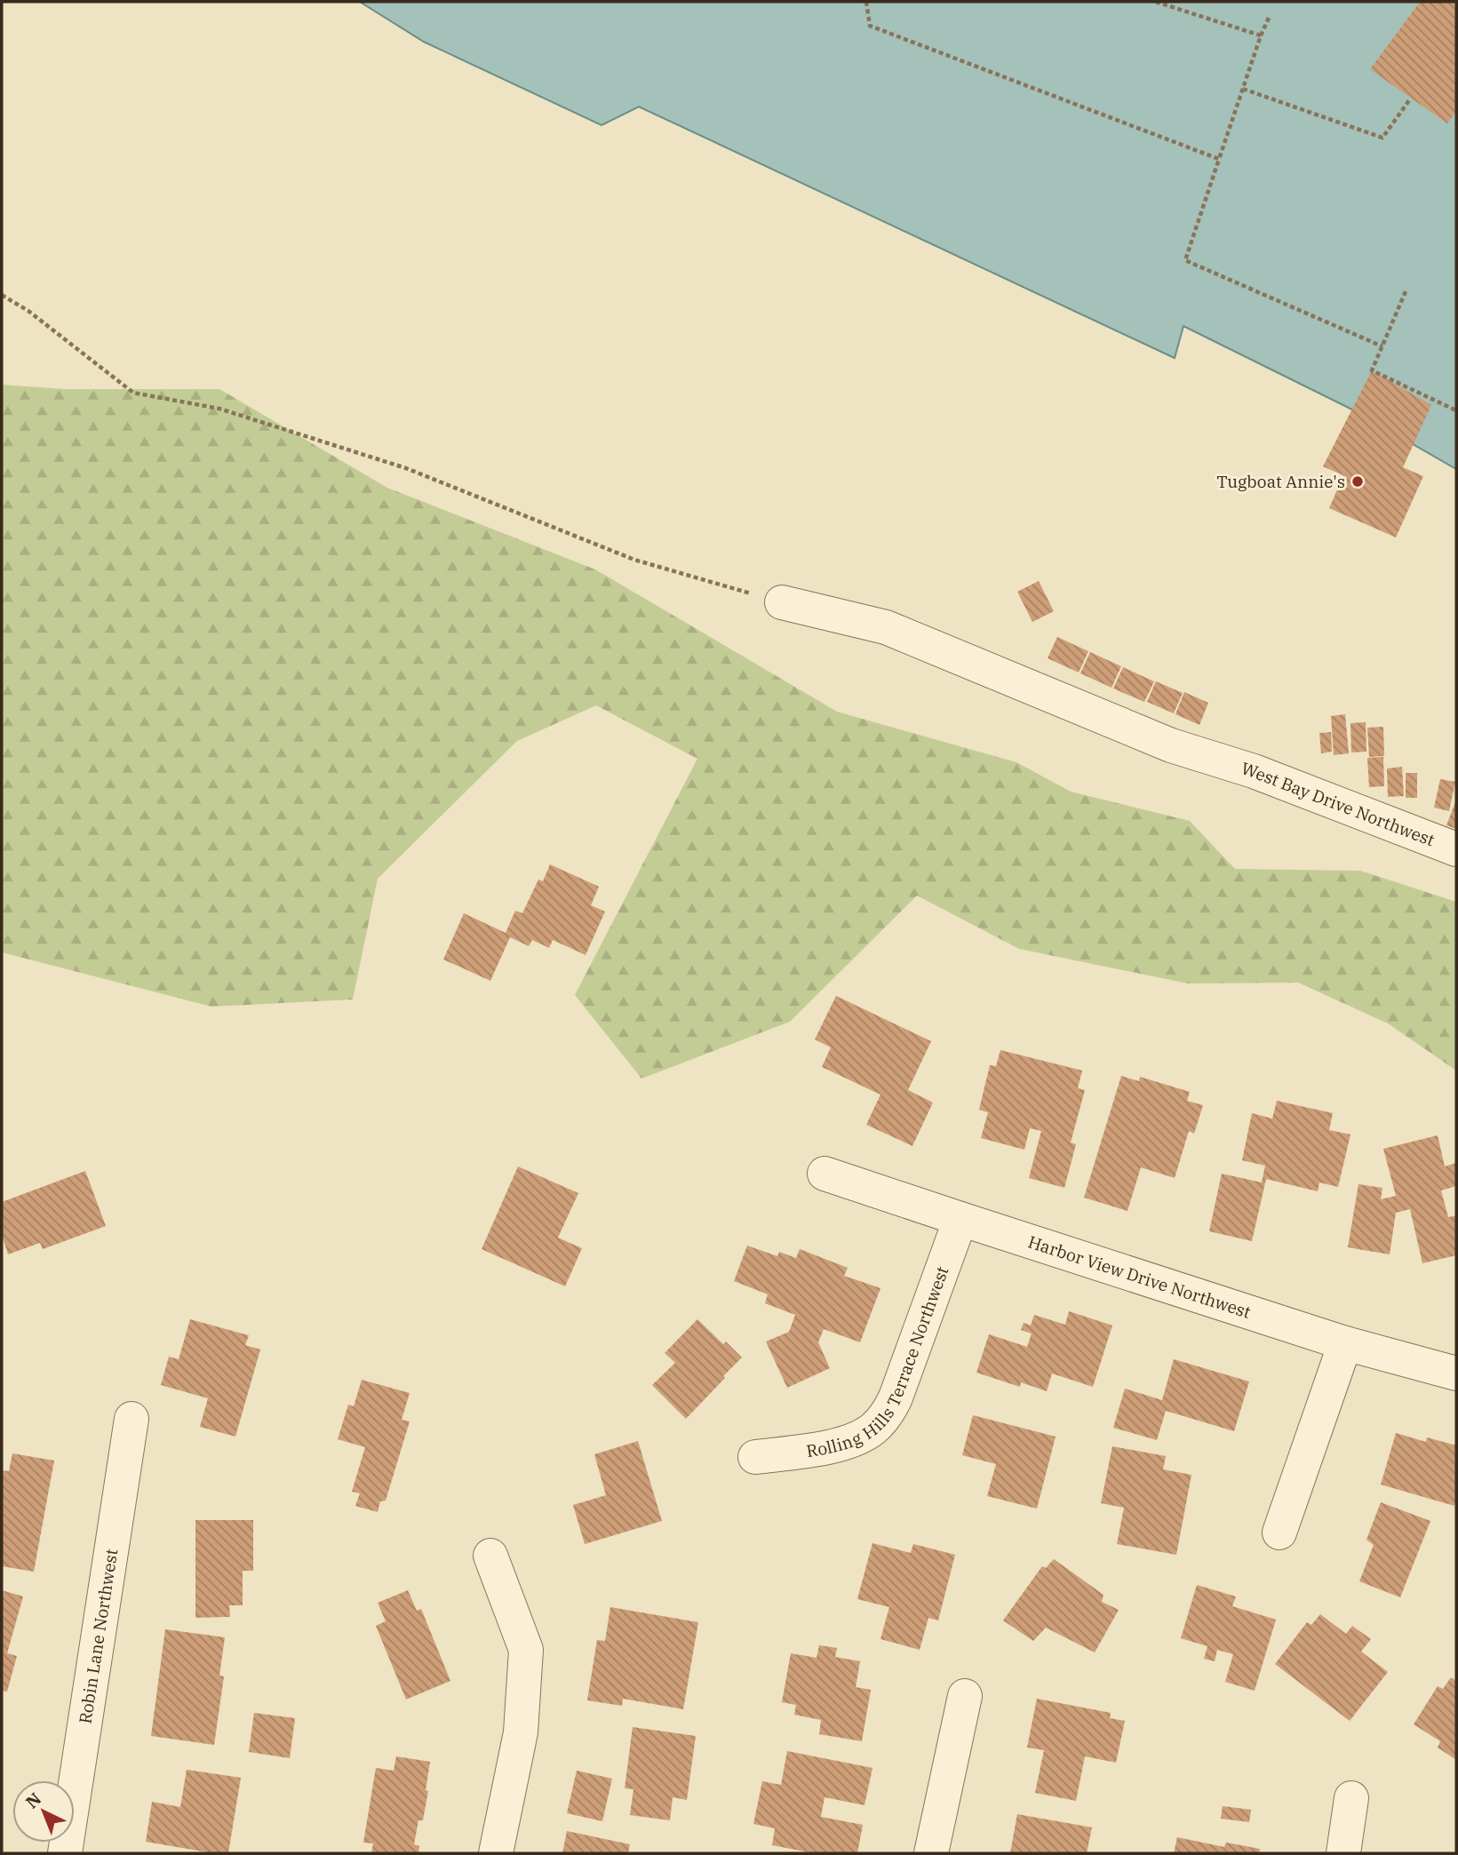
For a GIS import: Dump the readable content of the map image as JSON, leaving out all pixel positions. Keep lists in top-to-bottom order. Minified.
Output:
{"streets":{"street":["West Bay Drive Northwest","Harbor View Drive Northwest","Rolling Hills Terrace Northwest","Robin Lane Northwest"]},"crossings":[["Harbor View Drive Northwest","Rolling Hills Terrace Northwest"]],"places":["Tugboat Annie's"],"north":"top left"}
